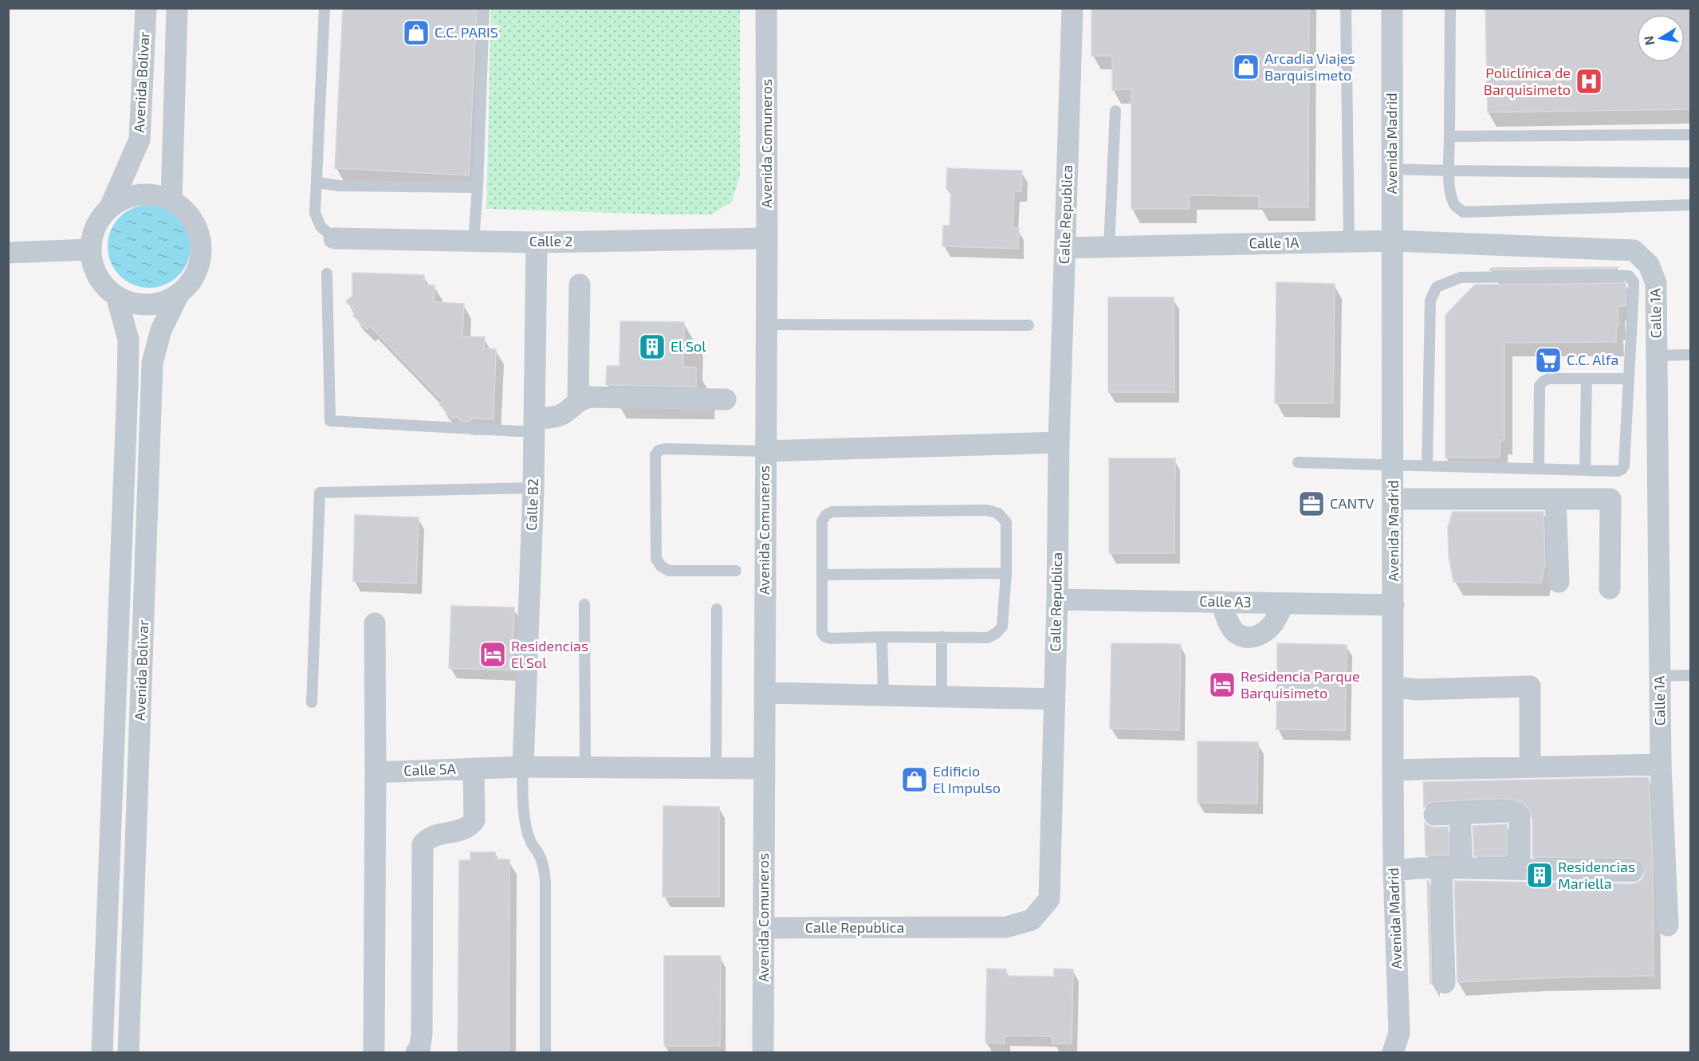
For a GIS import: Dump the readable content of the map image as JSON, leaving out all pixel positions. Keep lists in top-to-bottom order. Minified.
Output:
{"streets":{"street":["Avenida Bolivar","Avenida Comuneros","Avenida Madrid","Calle Republica","Calle 2","Calle 1A","Calle B2","Calle A3","Calle 5A"]},"crossings":[["Avenida Comuneros","Calle Republica"],["Avenida Comuneros","Calle 2"],["Avenida Comuneros","Calle 5A"],["Avenida Madrid","Calle 1A"],["Avenida Madrid","Calle A3"],["Calle Republica","Calle 1A"],["Calle Republica","Calle A3"],["Calle 2","Calle B2"],["Calle B2","Calle 5A"]],"places":{"shop":["C.C. PARIS","Arcadia Viajes Barquisimeto","Edificio El Impulso"],"hospital":["Policlínica de Barquisimeto"],"building":["El Sol","Residencias Mariella"],"supermarket":["C.C. Alfa"],"office":["CANTV"],"hotel":["Residencias El Sol","Residencia Parque Barquisimeto"]},"north":"left"}
